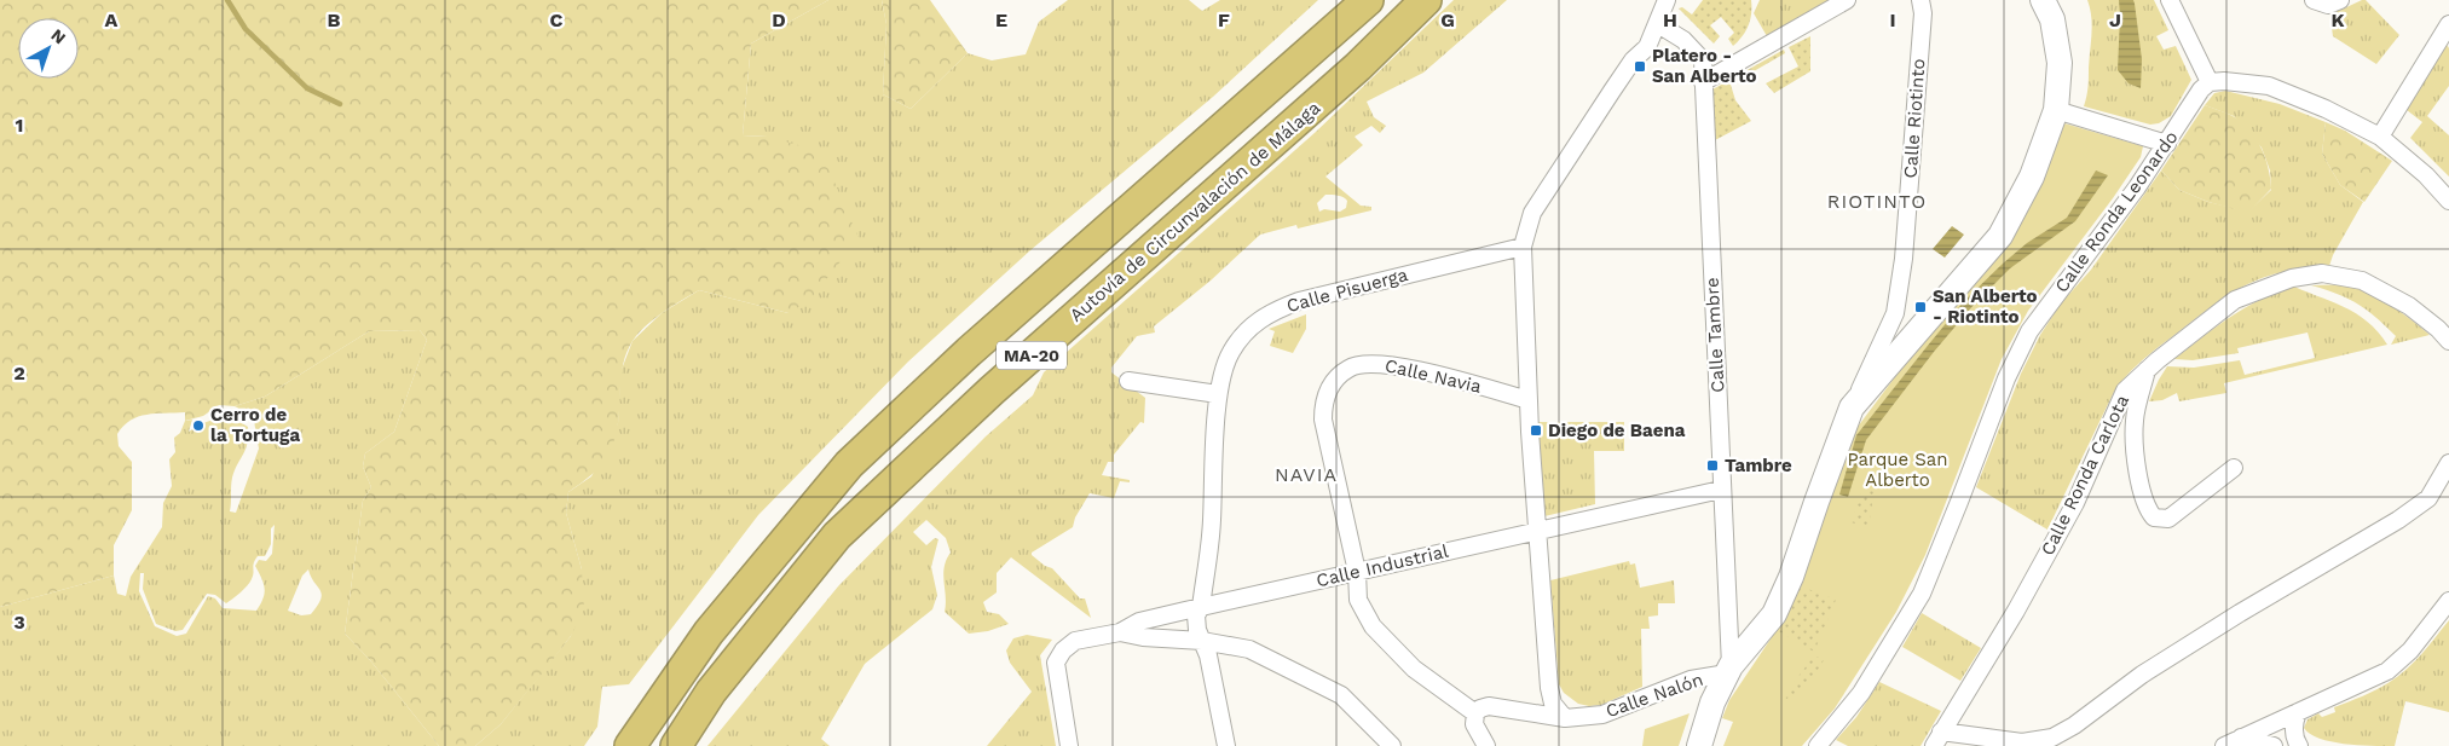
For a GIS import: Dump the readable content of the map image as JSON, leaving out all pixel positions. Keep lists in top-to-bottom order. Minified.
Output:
{"streets":{"highway":["Autovía de Circunvalación de Málaga","MA-20"],"street":["Calle Riotinto","Calle Ronda Leonardo","Calle Pisuerga","Calle Tambre","Calle Navia","Calle Ronda Carlota","Calle Industrial","Calle Nalón"]},"crossings":[["Calle Pisuerga","Calle Industrial"],["Calle Tambre","Calle Industrial"],["Calle Tambre","Calle Nalón"],["Calle Navia","Calle Industrial"],["Calle Navia","Calle Nalón"]],"districts":["RIOTINTO","NAVIA"],"parks":["Parque San Alberto"],"places":{"transit":["Platero - San Alberto","San Alberto - Riotinto","Diego de Baena","Tambre"],"other":["Cerro de la Tortuga"]},"north":"top right","grid":{"columns":["A","B","C","D","E","F","G","H","I","J","K"],"rows":["1","2","3"]}}
